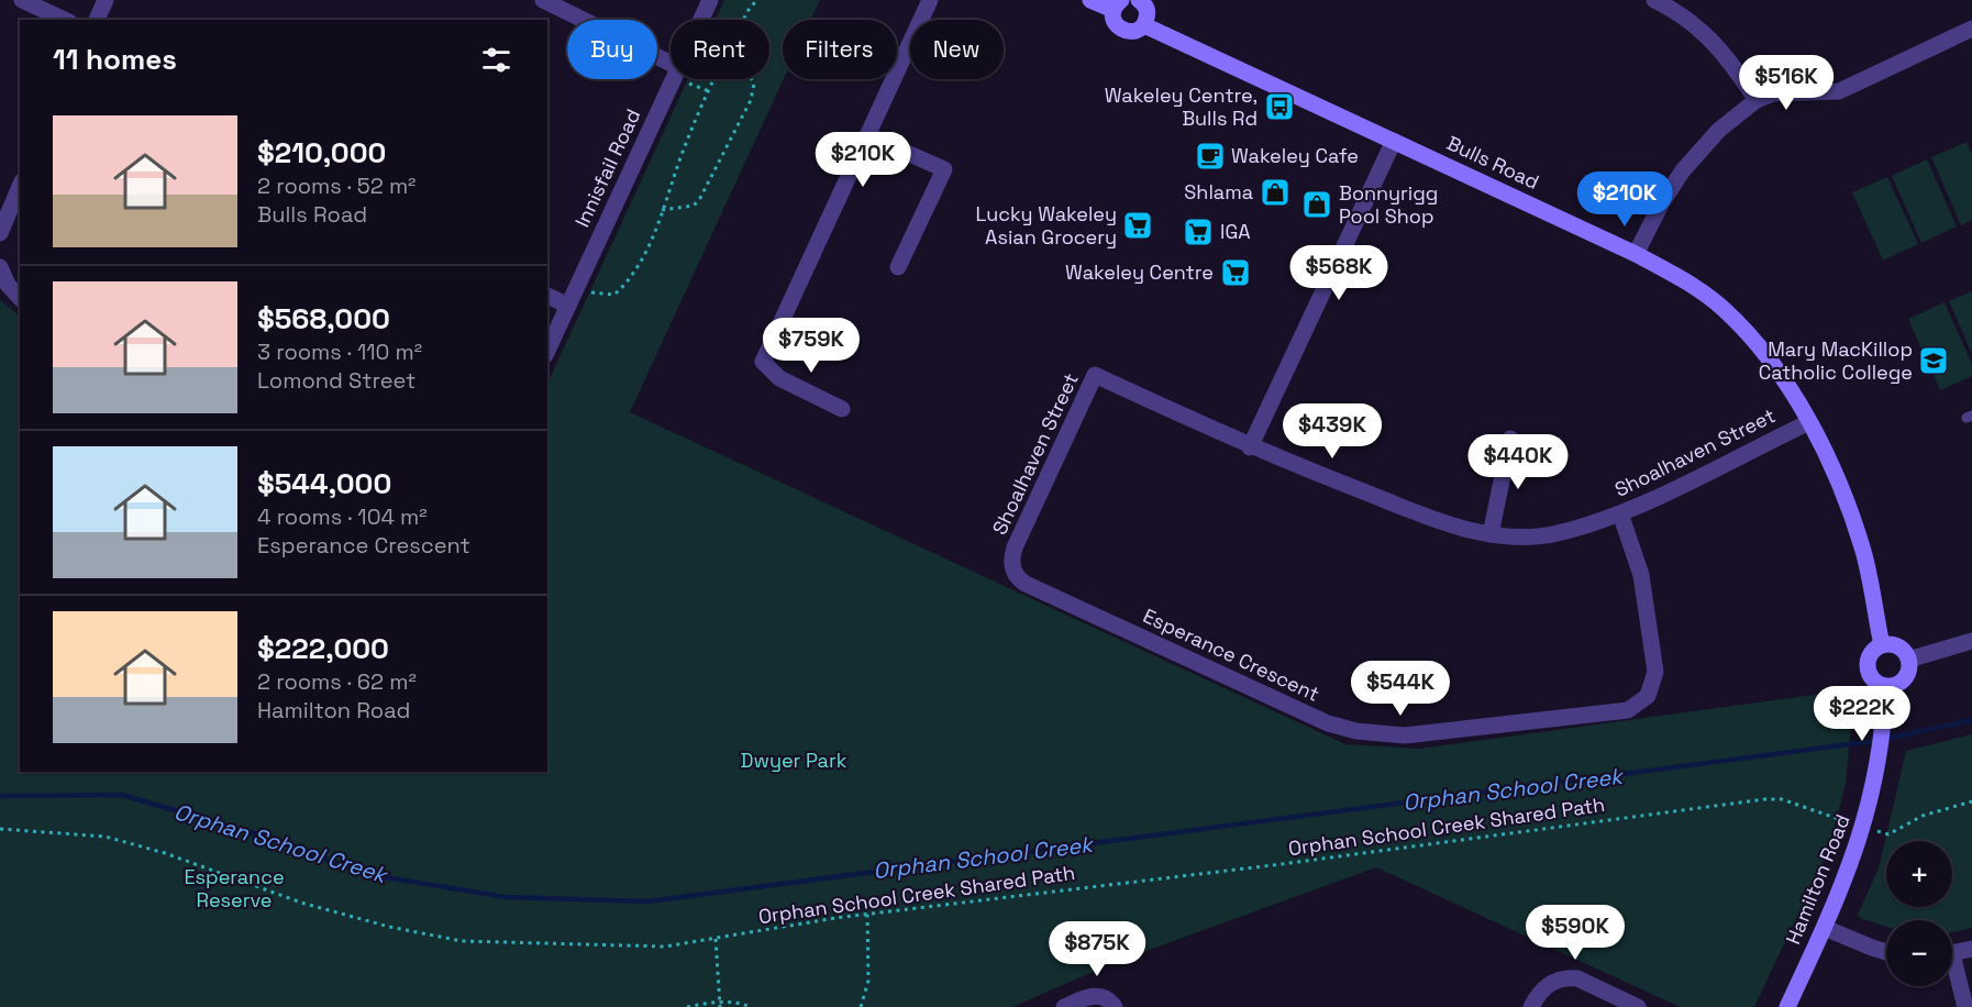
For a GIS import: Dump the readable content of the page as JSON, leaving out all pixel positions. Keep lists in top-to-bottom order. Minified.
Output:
{"streets":{"street":["Bulls Road","Innisfail Road","Shoalhaven Street","Esperance Crescent","Hamilton Road"],"path":["Orphan School Creek Shared Path"]},"crossings":[["Bulls Road","Shoalhaven Street"],["Bulls Road","Hamilton Road"],["Shoalhaven Street","Esperance Crescent"]],"water":["Orphan School Creek"],"parks":["Dwyer Park","Esperance Reserve"],"places":{"bus stop":["Wakeley Centre, Bulls Rd"],"cafe":["Wakeley Cafe"],"shop":["Shlama","Bonnyrigg Pool Shop"],"supermarket":["Lucky Wakeley Asian Grocery","IGA","Wakeley Centre"],"school or university":["Mary MacKillop Catholic College"]},"page":{"chip":["Buy","Rent","Filters","New"],"heading":"11 homes","price":["$516K","$210K","$210K","$568K","$759K","$439K","$440K","$544K","$222K","$590K","$875K"],"list":[{"name":"$210,000","note":"2 rooms · 52 m² · Bulls Road"},{"name":"$568,000","note":"3 rooms · 110 m² · Lomond Street"},{"name":"$544,000","note":"4 rooms · 104 m² · Esperance Crescent"},{"name":"$222,000","note":"2 rooms · 62 m² · Hamilton Road"}],"map_buttons":["+","−"]}}
